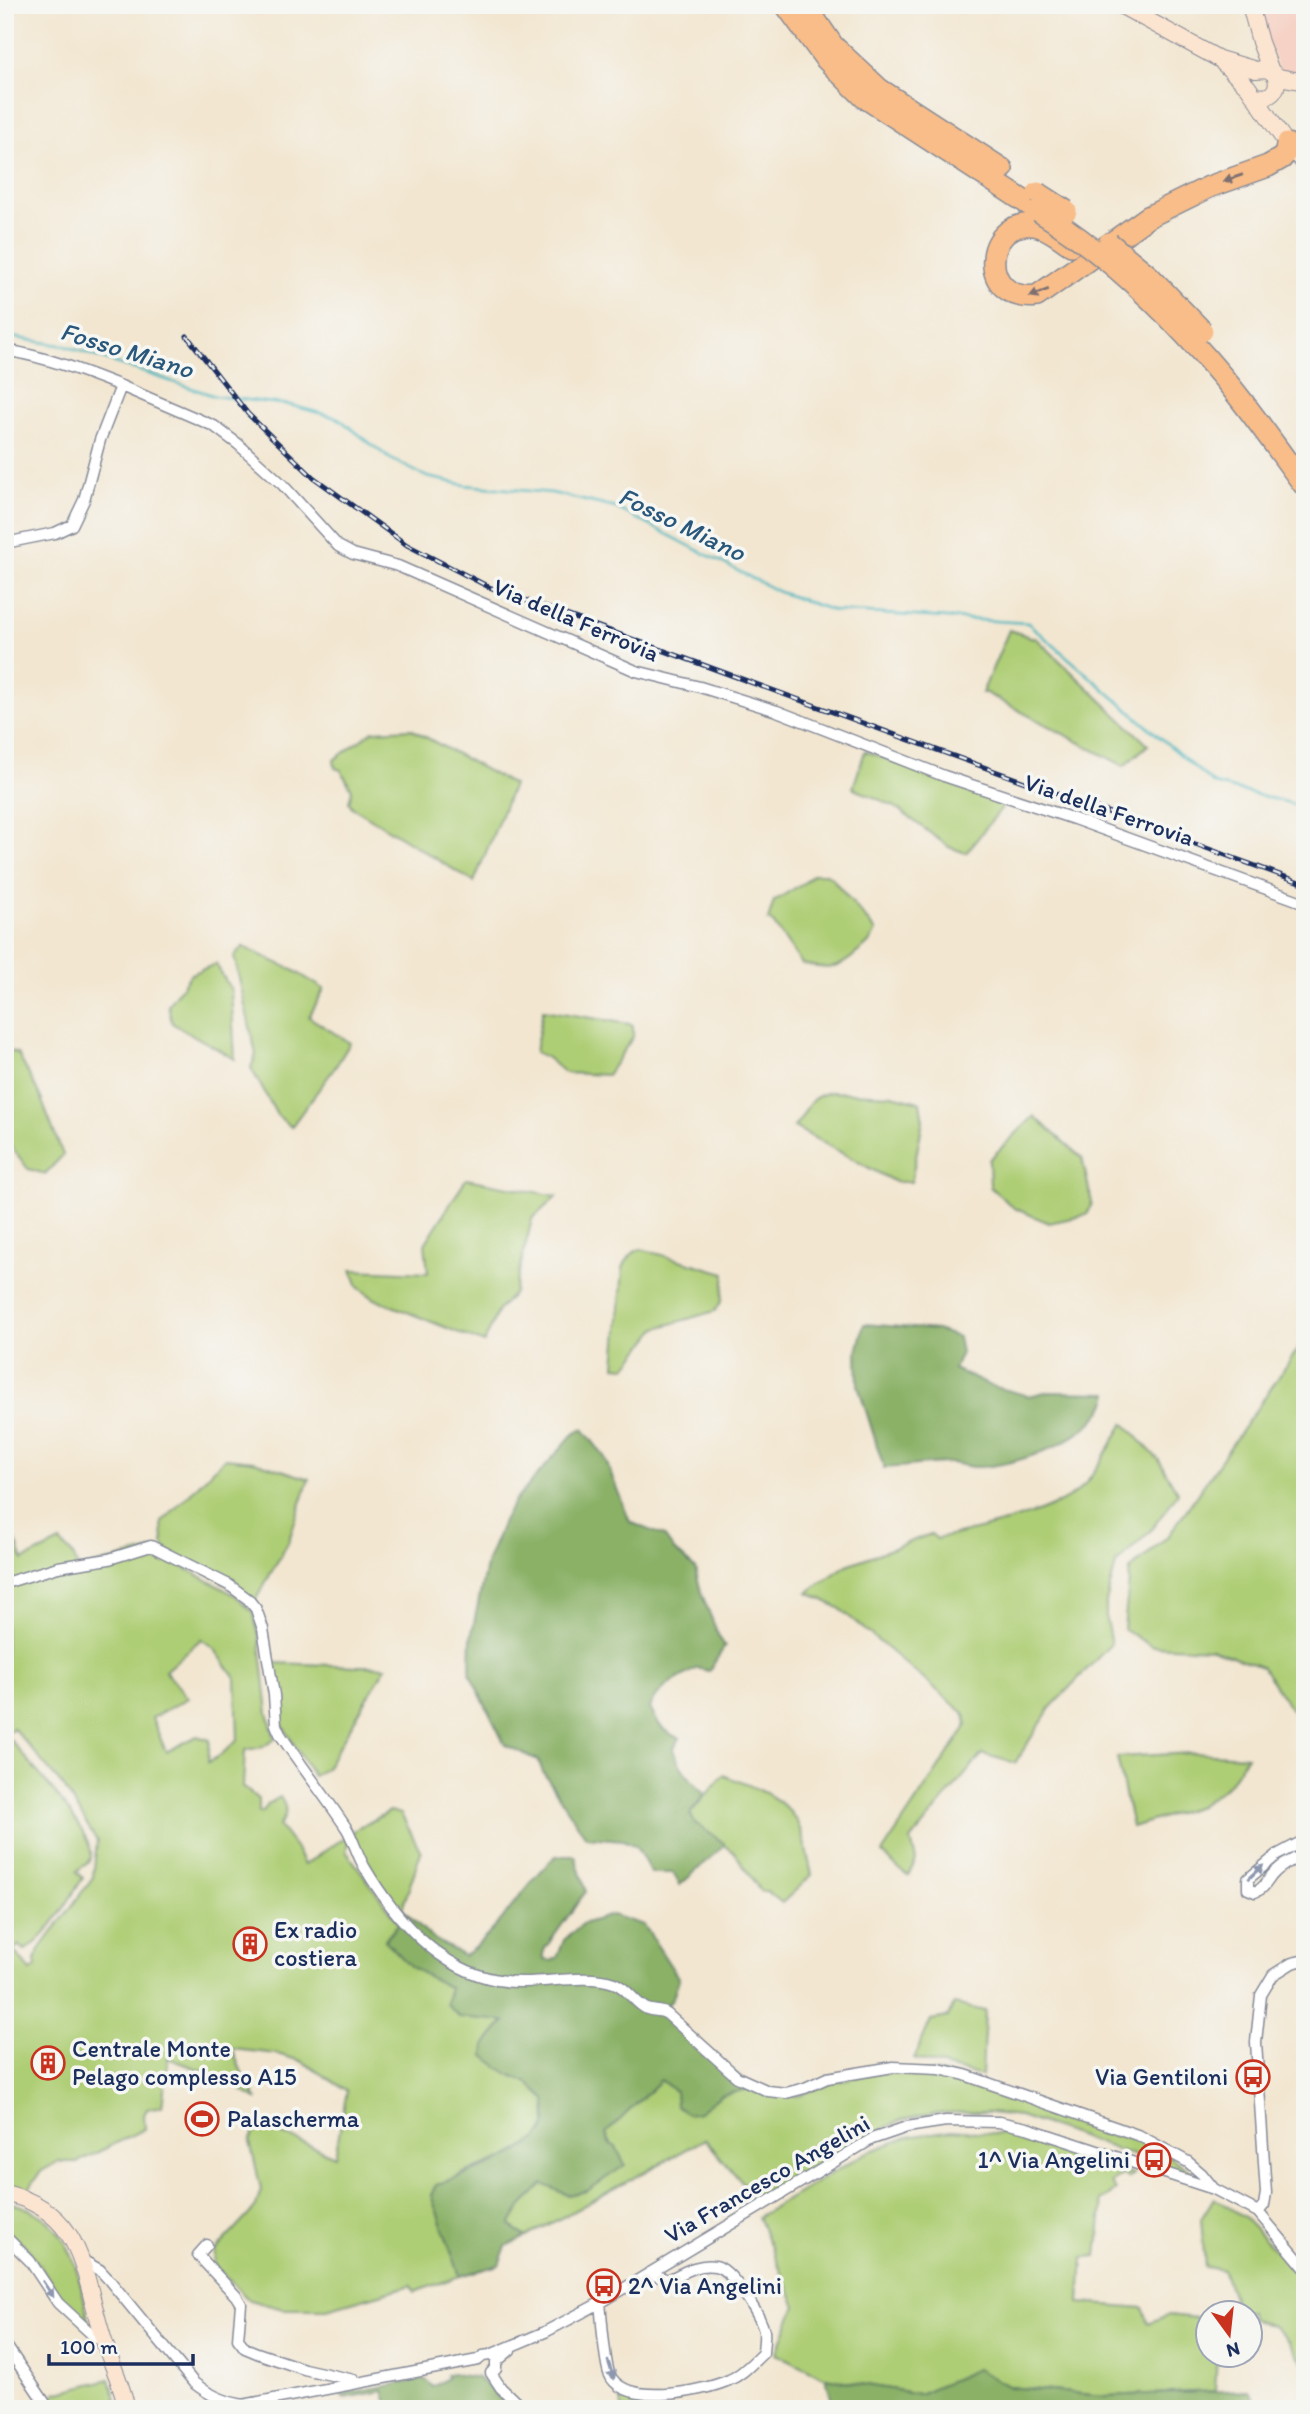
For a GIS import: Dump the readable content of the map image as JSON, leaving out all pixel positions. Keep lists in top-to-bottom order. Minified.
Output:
{"streets":{"street":["Via della Ferrovia","Via Francesco Angelini"]},"water":["Fosso Miano"],"places":{"building":["Ex radio costiera","Centrale Monte Pelago complesso A15"],"bus stop":["Via Gentiloni","1^ Via Angelini","2^ Via Angelini"],"sports":["Palascherma"]},"scale_bar":"100 m","north":"bottom"}
